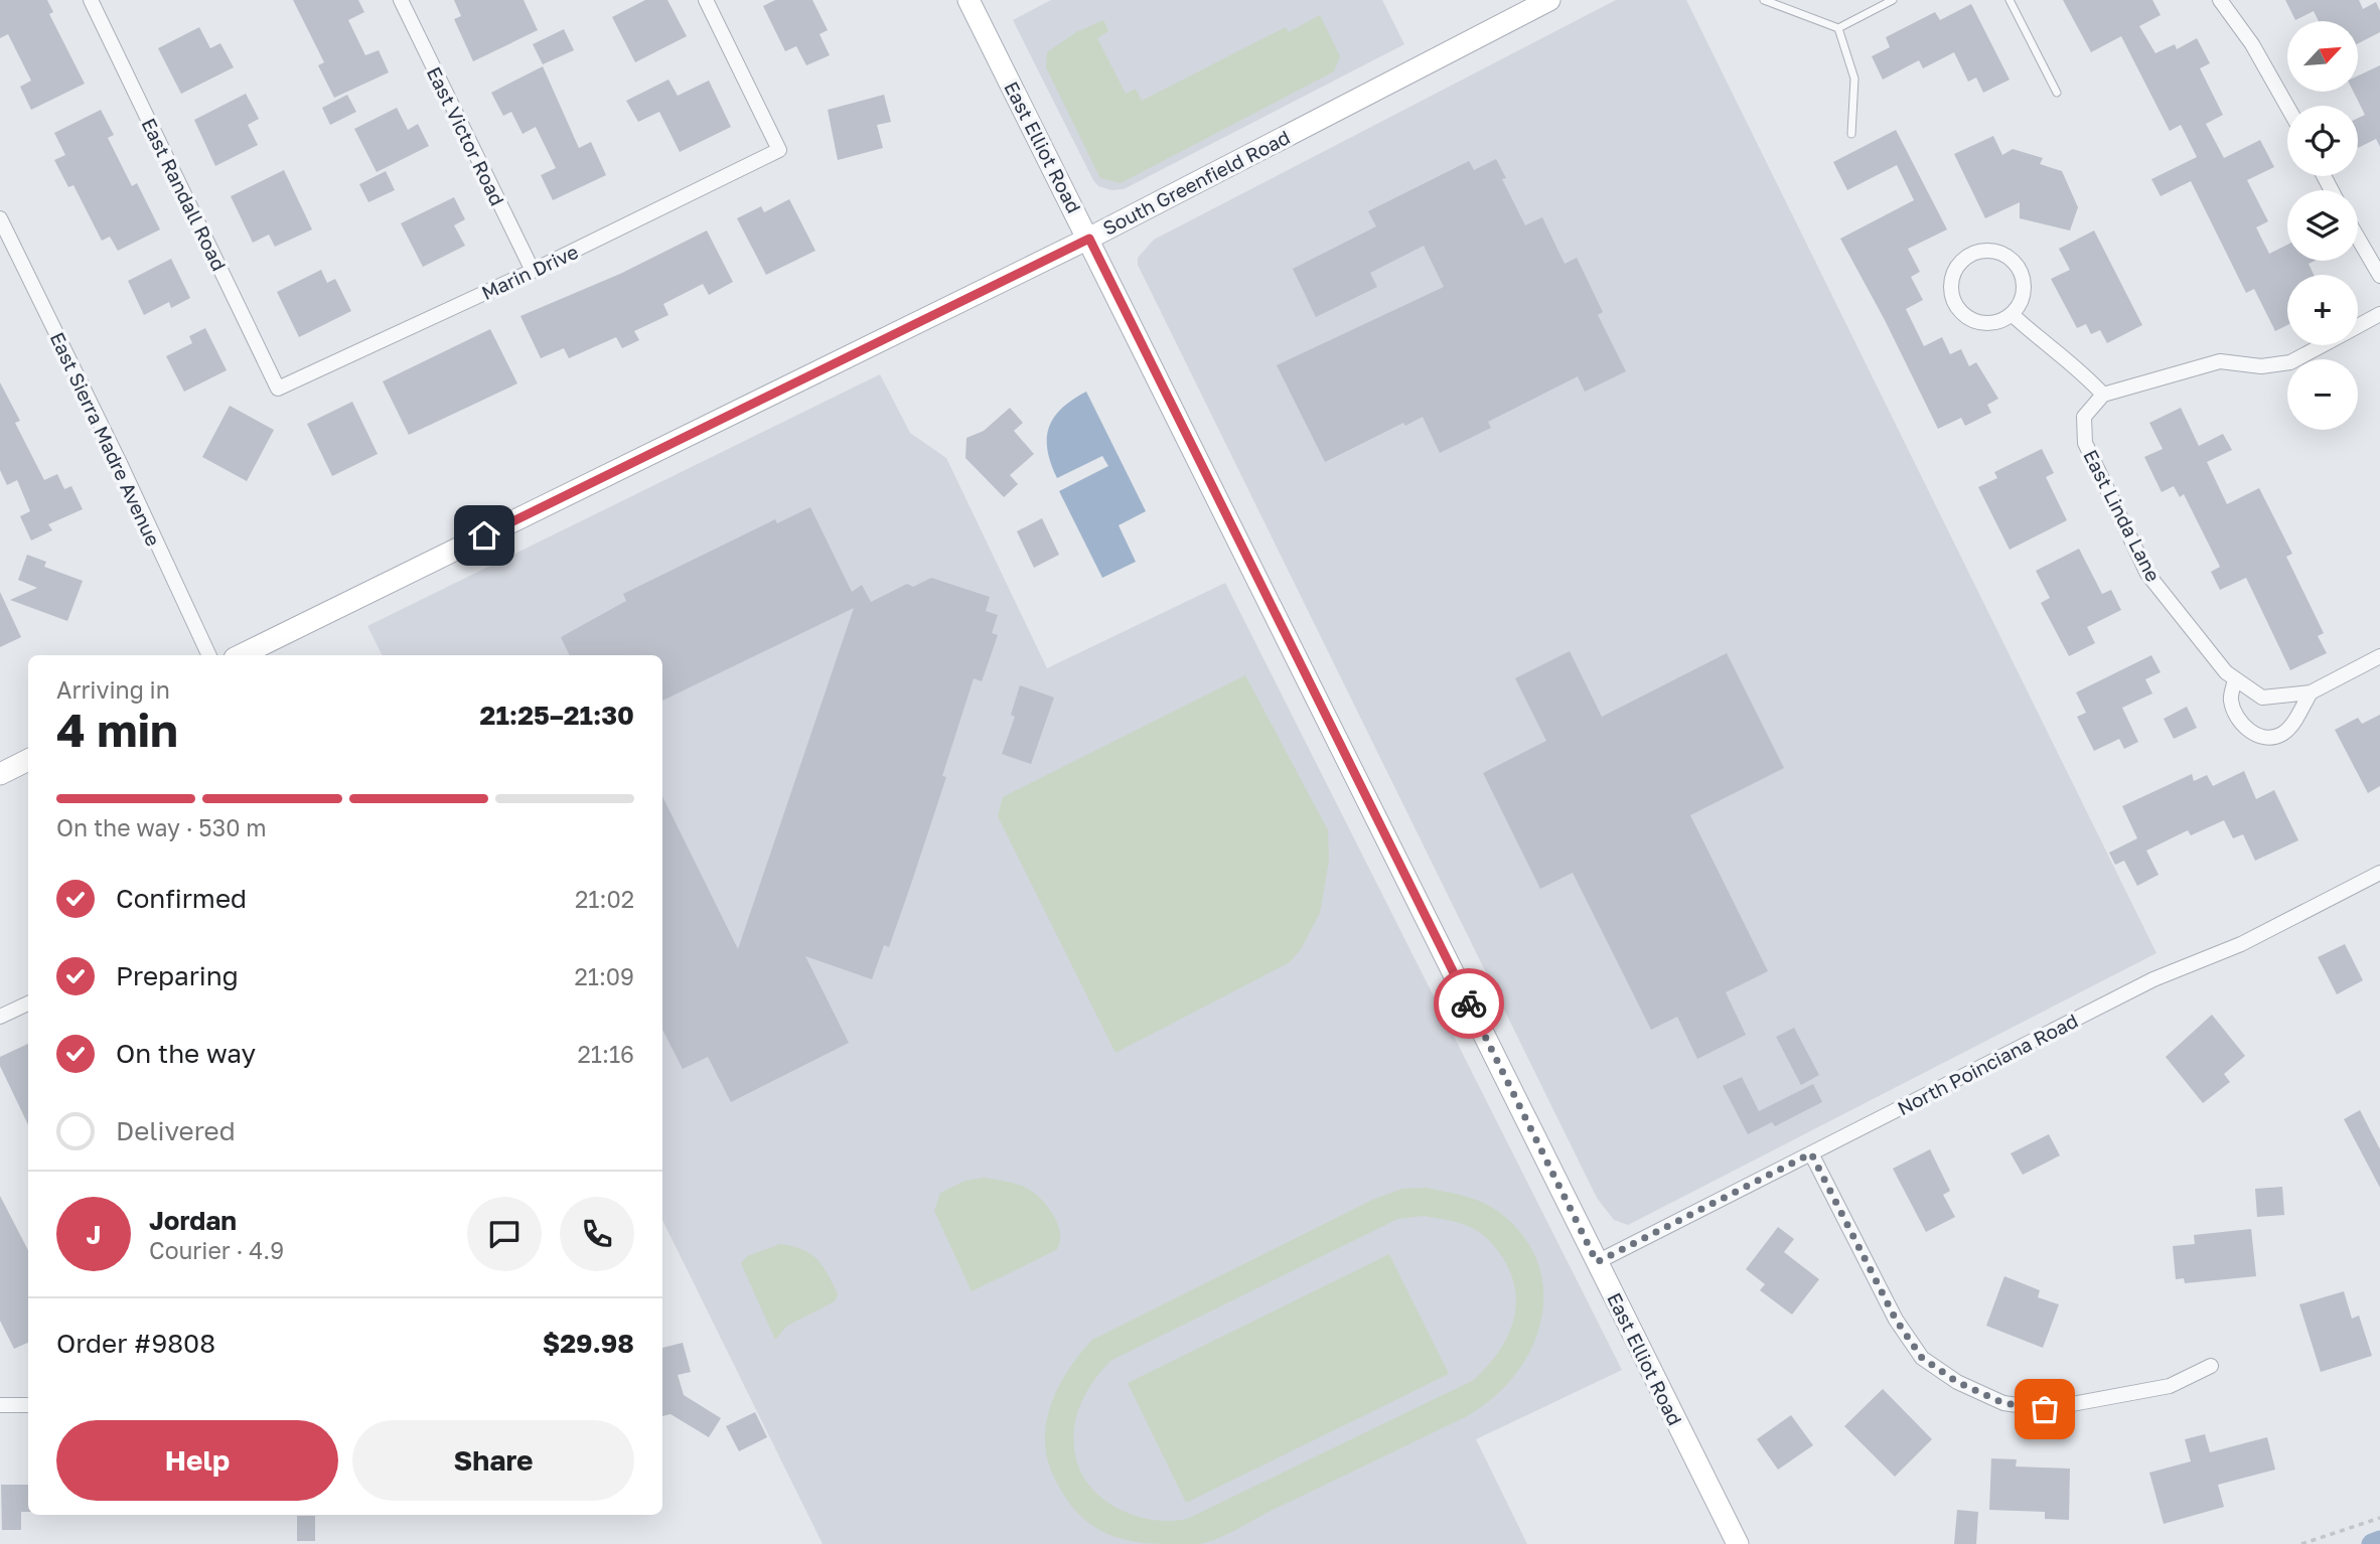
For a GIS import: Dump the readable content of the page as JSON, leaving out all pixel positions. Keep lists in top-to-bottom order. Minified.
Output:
{"streets":{"main road":["East Elliot Road","South Greenfield Road"],"street":["East Victor Road","East Randall Road","Marin Drive","East Sierra Madre Avenue","East Linda Lane","North Poinciana Road"]},"crossings":[["East Victor Road","Marin Drive"],["East Elliot Road","South Greenfield Road"],["East Elliot Road","North Poinciana Road"],["East Randall Road","Marin Drive"]],"north":"top right","page":{"map_buttons":["+","−"],"heading":["4 min","Arriving in","21:25–21:30"],"panel":["Jordan","Courier · 4.9","Order #9808","$29.98"],"bar":"On the way · 530 m","list":[["Confirmed","21:02"],["Preparing","21:09"],["On the way","21:16"],"Delivered"],"round":"J","buttons":["Help","Share"]}}
